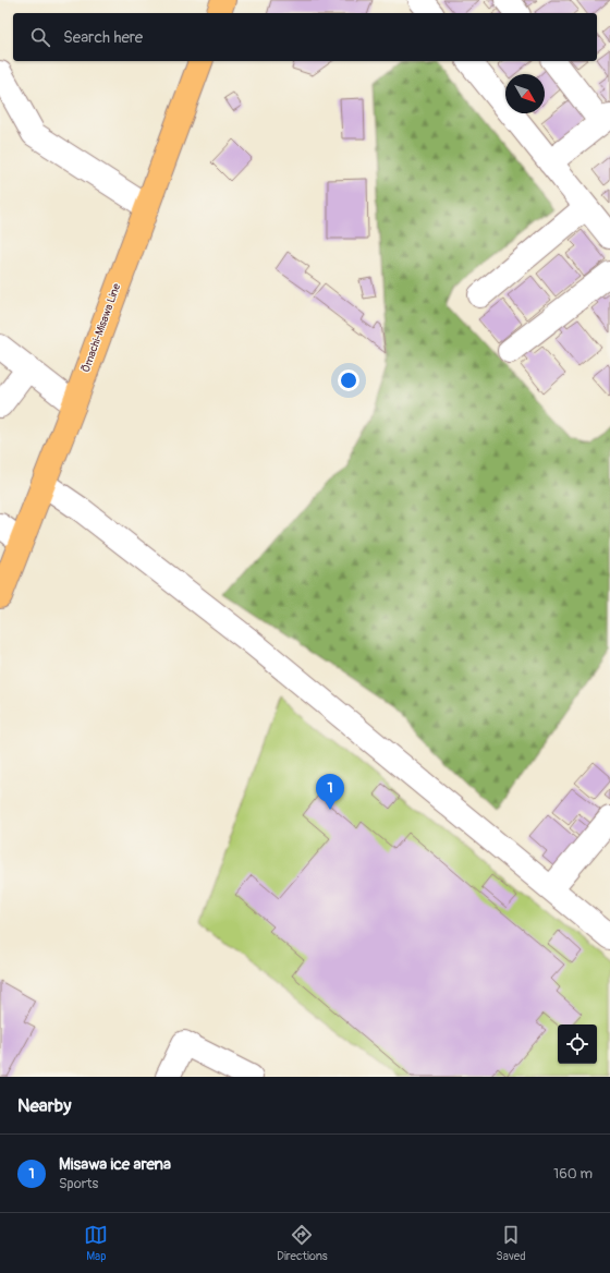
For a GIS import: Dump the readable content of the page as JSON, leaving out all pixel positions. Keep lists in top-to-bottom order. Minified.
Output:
{"streets":{"main road":["Ōmachi-Misawa Line"]},"north":"bottom right","page":{"search":"Search here","pins":"1","heading":"Nearby","list":[{"mark":"1","name":"Misawa ice arena","note":"Sports","value":"160 m"}],"nav":["Map","Directions","Saved"]}}
